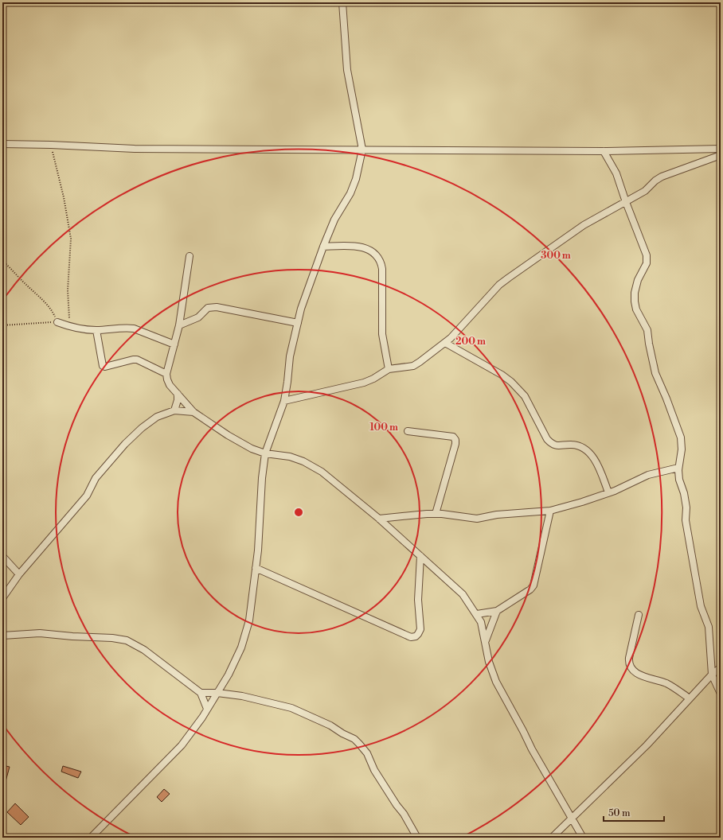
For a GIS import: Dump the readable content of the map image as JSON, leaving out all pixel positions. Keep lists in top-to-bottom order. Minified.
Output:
{"scale_bar":"50 m","rings":["300 m","200 m","100 m"]}
